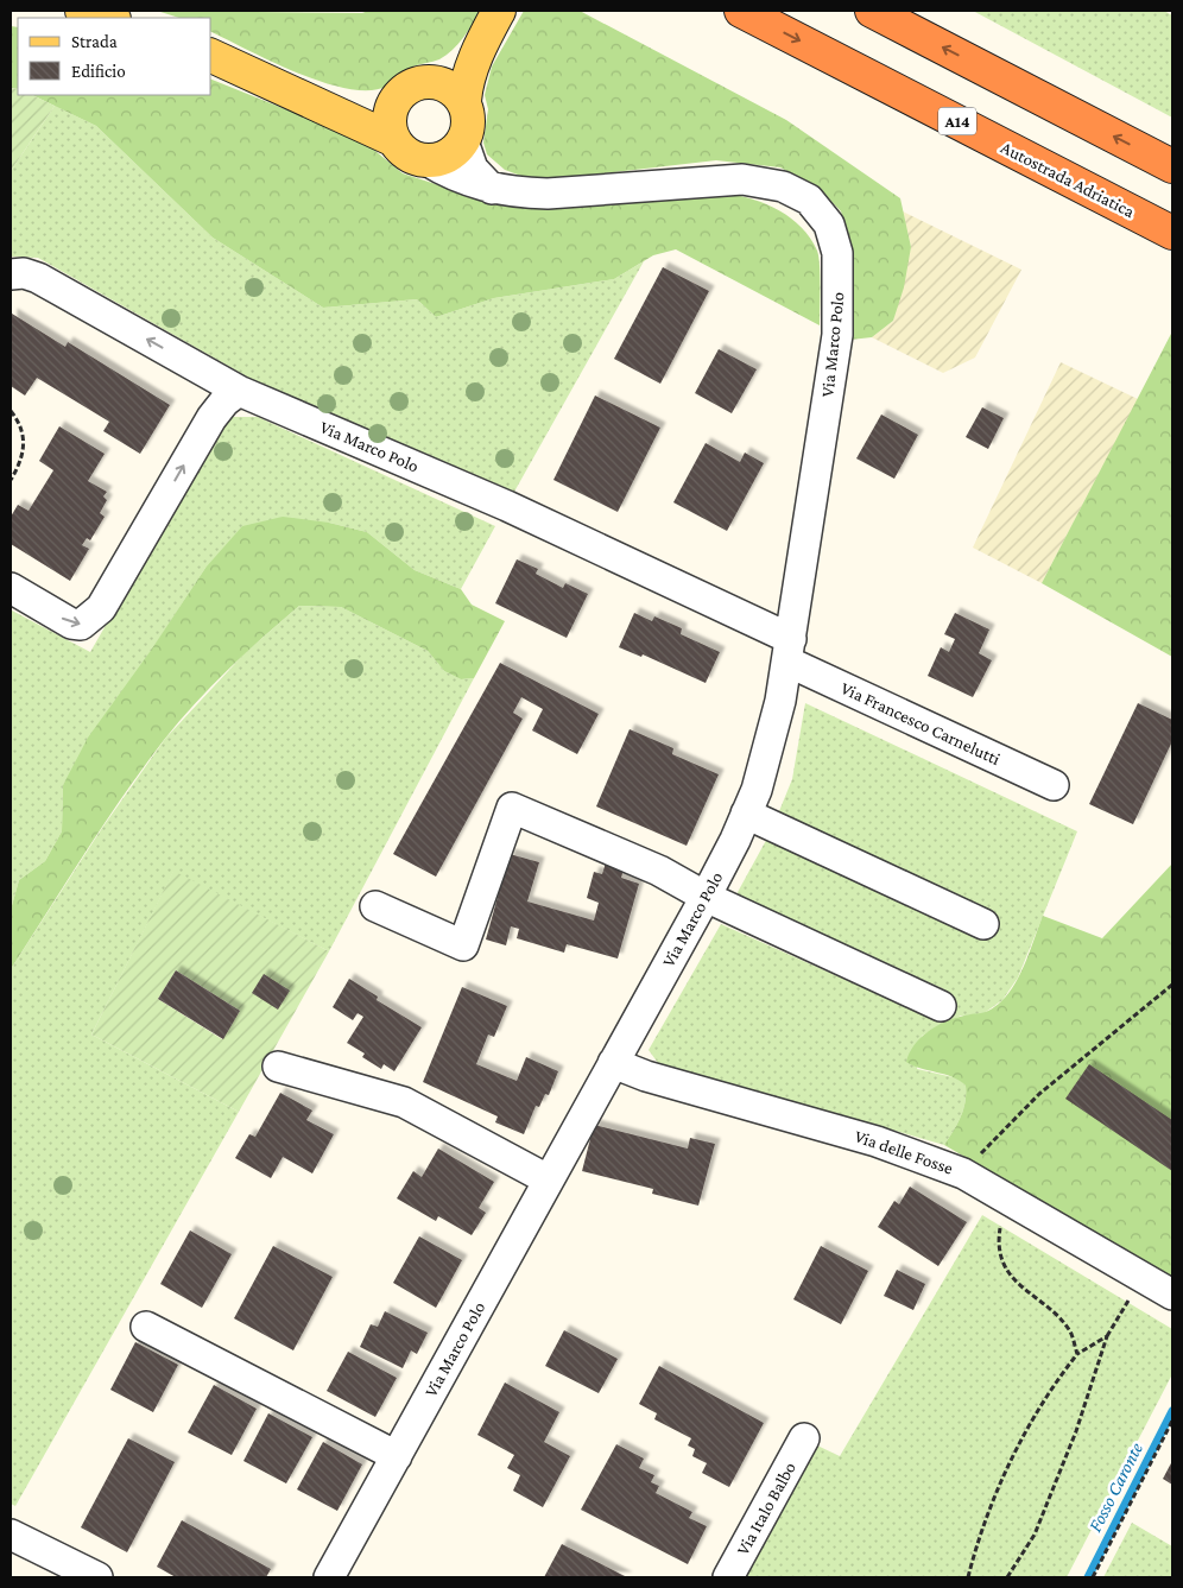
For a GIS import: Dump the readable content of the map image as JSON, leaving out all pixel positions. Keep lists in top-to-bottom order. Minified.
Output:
{"streets":{"highway":["A14","Autostrada Adriatica"],"street":["Via Marco Polo","Via Francesco Carnelutti","Via delle Fosse","Via Italo Balbo"]},"crossings":[["Via Marco Polo","Via Francesco Carnelutti"],["Via Marco Polo","Via delle Fosse"]],"water":["Fosso Caronte"],"legend":["Strada","Edificio"]}
